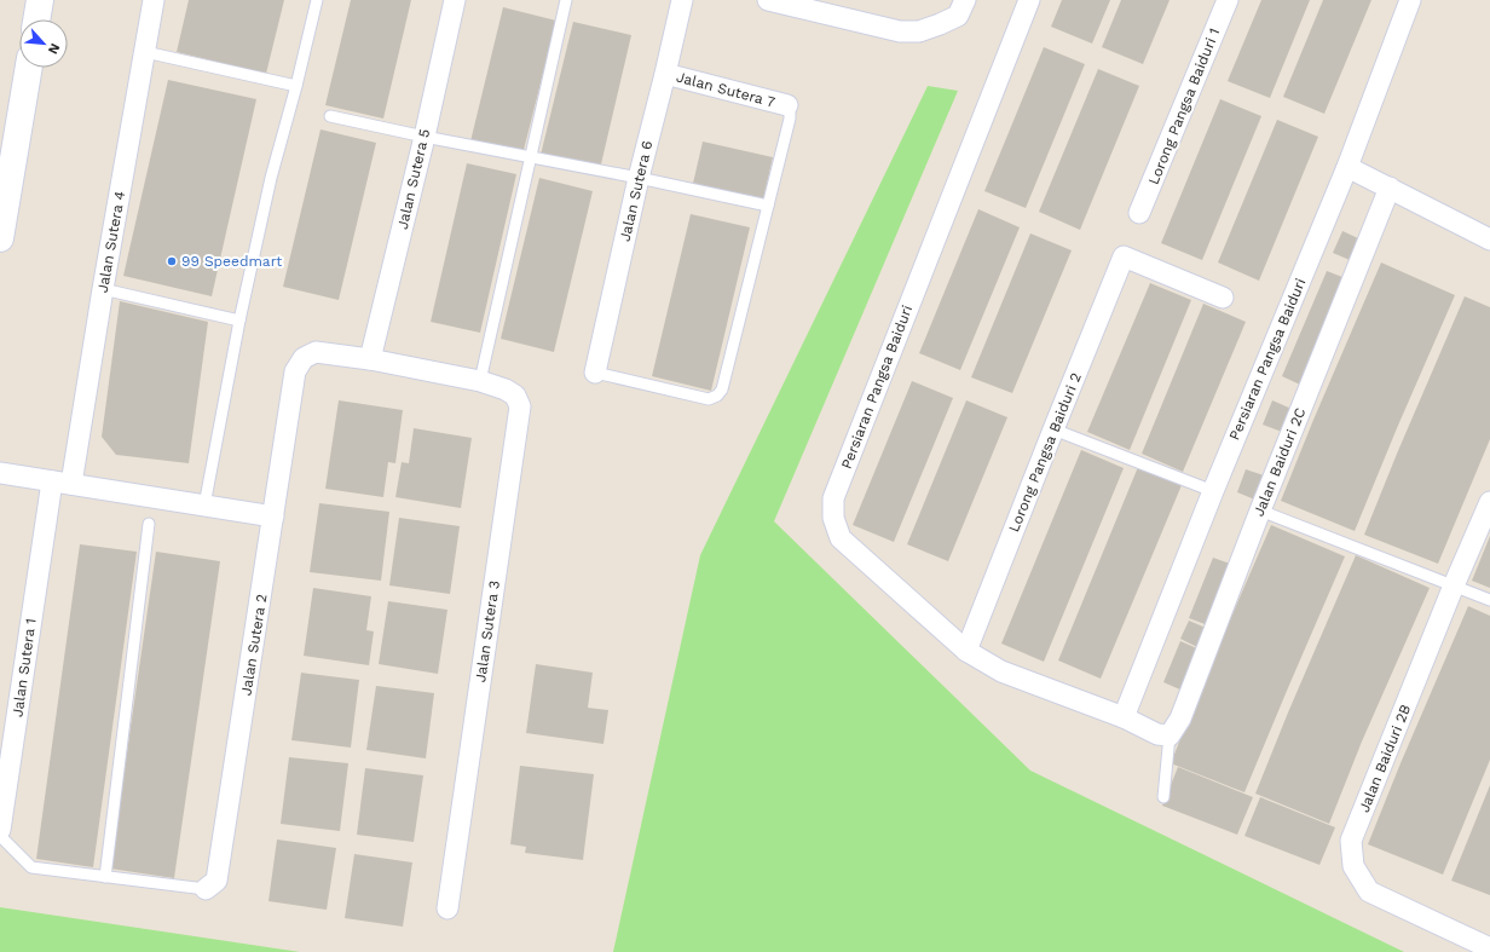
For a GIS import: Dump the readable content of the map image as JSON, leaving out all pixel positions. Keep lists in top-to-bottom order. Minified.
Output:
{"streets":{"street":["Jalan Sutera 7","Lorong Pangsa Baiduri 1","Jalan Sutera 5","Jalan Sutera 6","Jalan Sutera 4","Persiaran Pangsa Baiduri","Lorong Pangsa Baiduri 2","Jalan Baiduri 2C","Jalan Sutera 3","Jalan Sutera 2","Jalan Sutera 1","Jalan Baiduri 2B"]},"crossings":[["Jalan Sutera 7","Jalan Sutera 6"],["Jalan Sutera 5","Jalan Sutera 2"],["Jalan Sutera 4","Jalan Sutera 1"],["Persiaran Pangsa Baiduri","Lorong Pangsa Baiduri 2"],["Persiaran Pangsa Baiduri","Jalan Baiduri 2C"],["Jalan Sutera 3","Jalan Sutera 2"]],"places":["99 Speedmart"],"north":"bottom right"}
